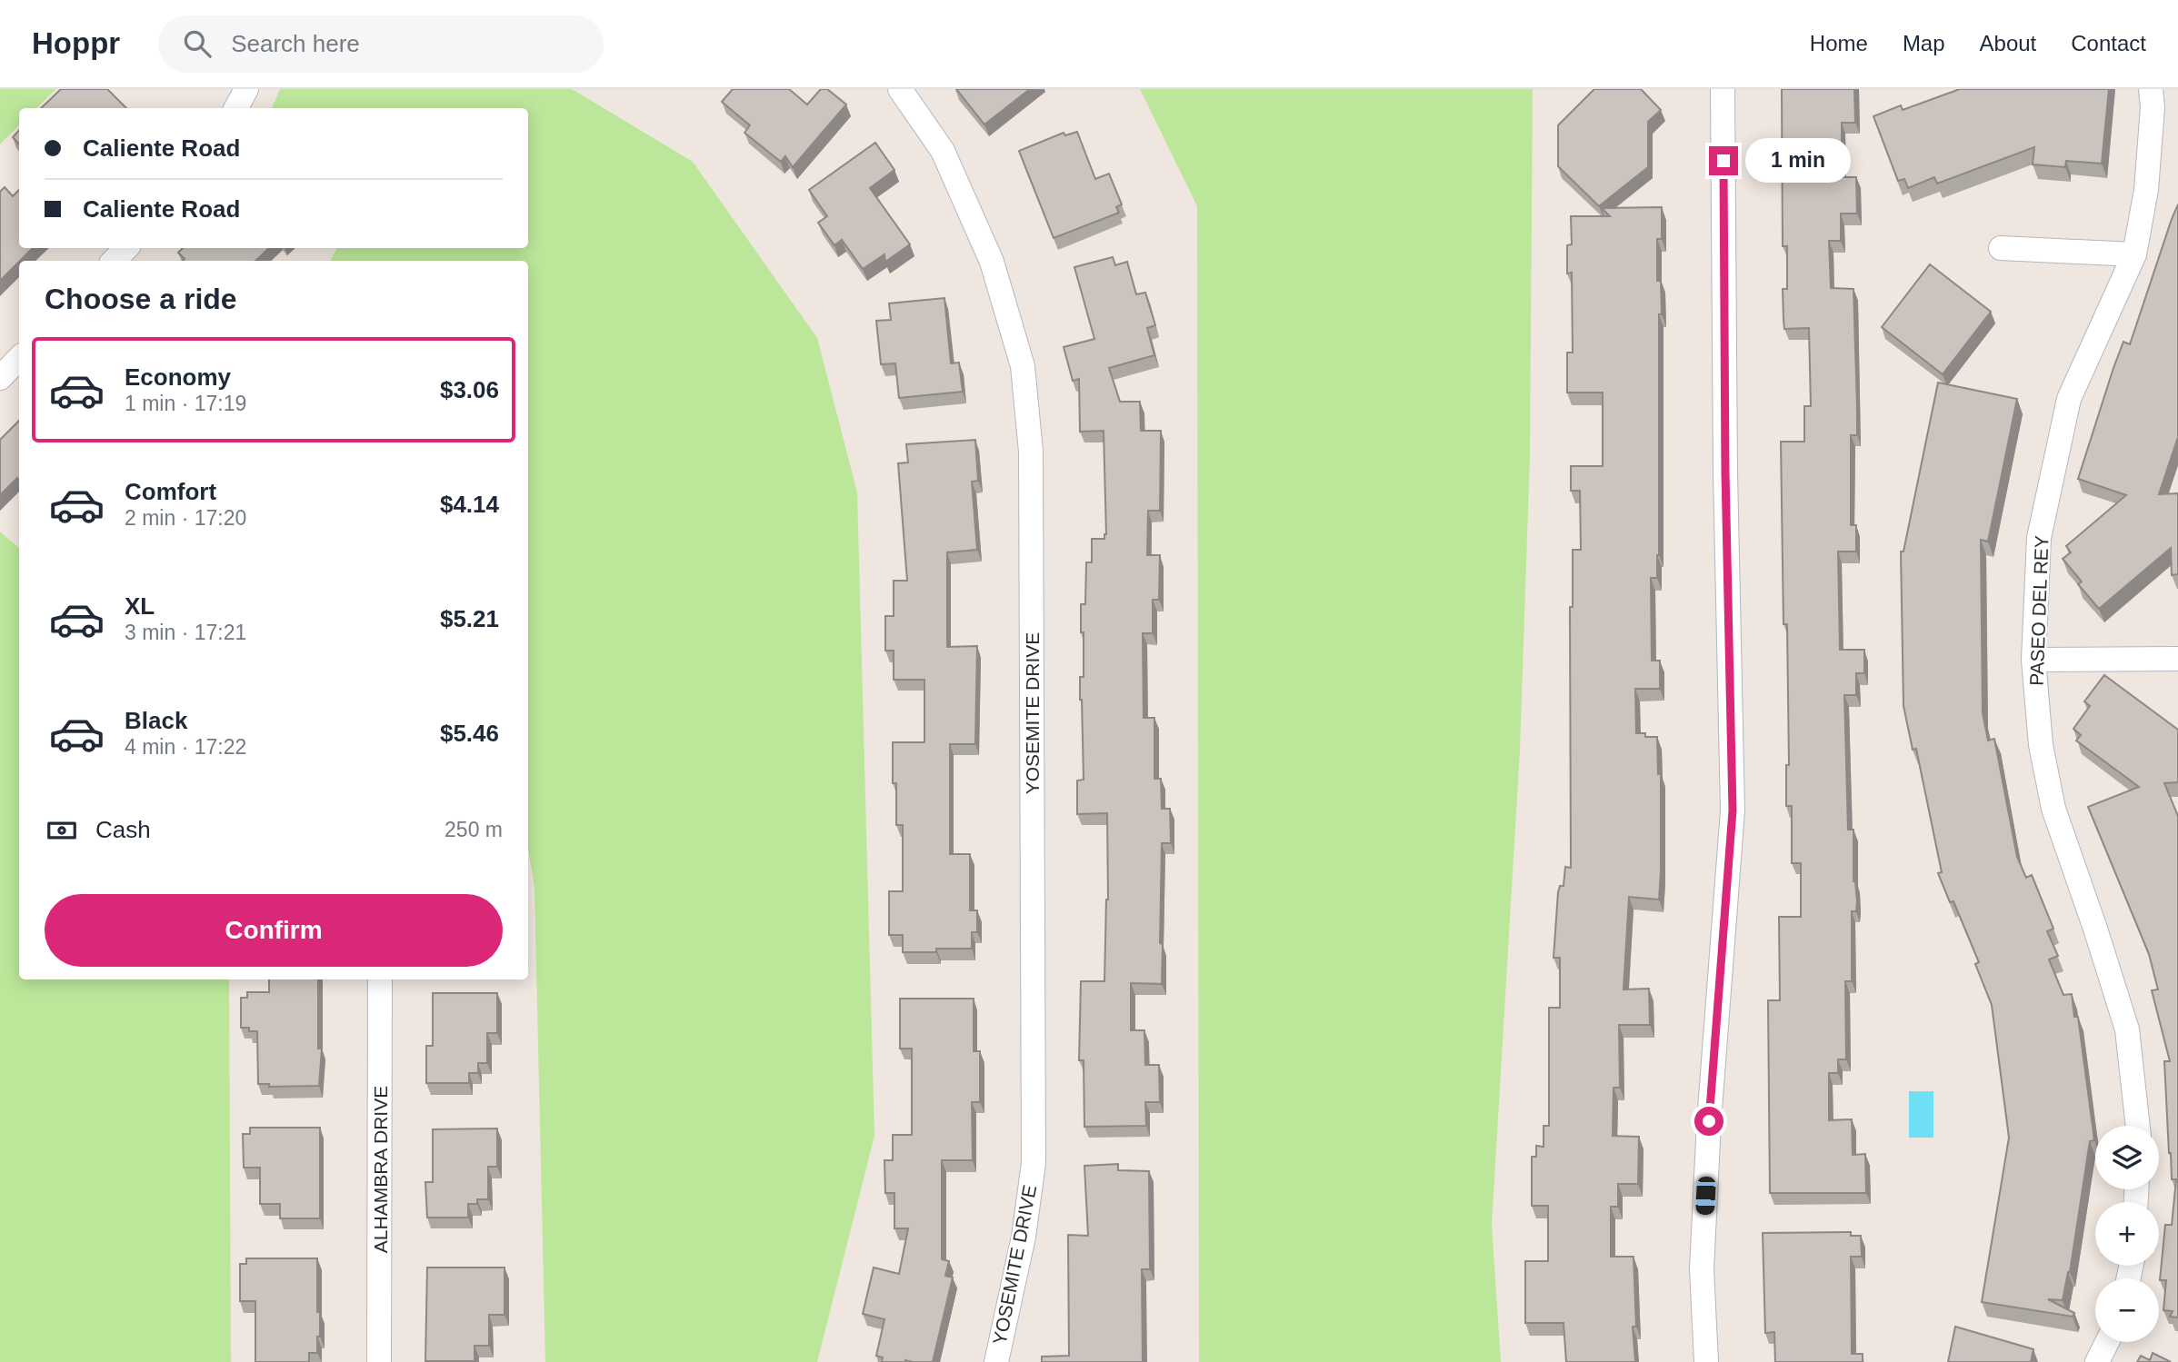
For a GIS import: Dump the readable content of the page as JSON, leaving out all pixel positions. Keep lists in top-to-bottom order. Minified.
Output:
{"streets":{"street":["PASEO DEL REY","YOSEMITE DRIVE","ALHAMBRA DRIVE"]},"page":{"header":"Hoppr","search":"Search here","nav":["Home","Map","About","Contact"],"banner":["Caliente Road","Caliente Road"],"bubble":"1 min","heading":"Choose a ride","list":[{"name":"Economy","note":"1 min · 17:19","value":"$3.06"},{"name":"Comfort","note":"2 min · 17:20","value":"$4.14"},{"name":"XL","note":"3 min · 17:21","value":"$5.21"},{"name":"Black","note":"4 min · 17:22","value":"$5.46"}],"pay":["Cash","250 m"],"buttons":"Confirm","map_buttons":["+","−"]}}
